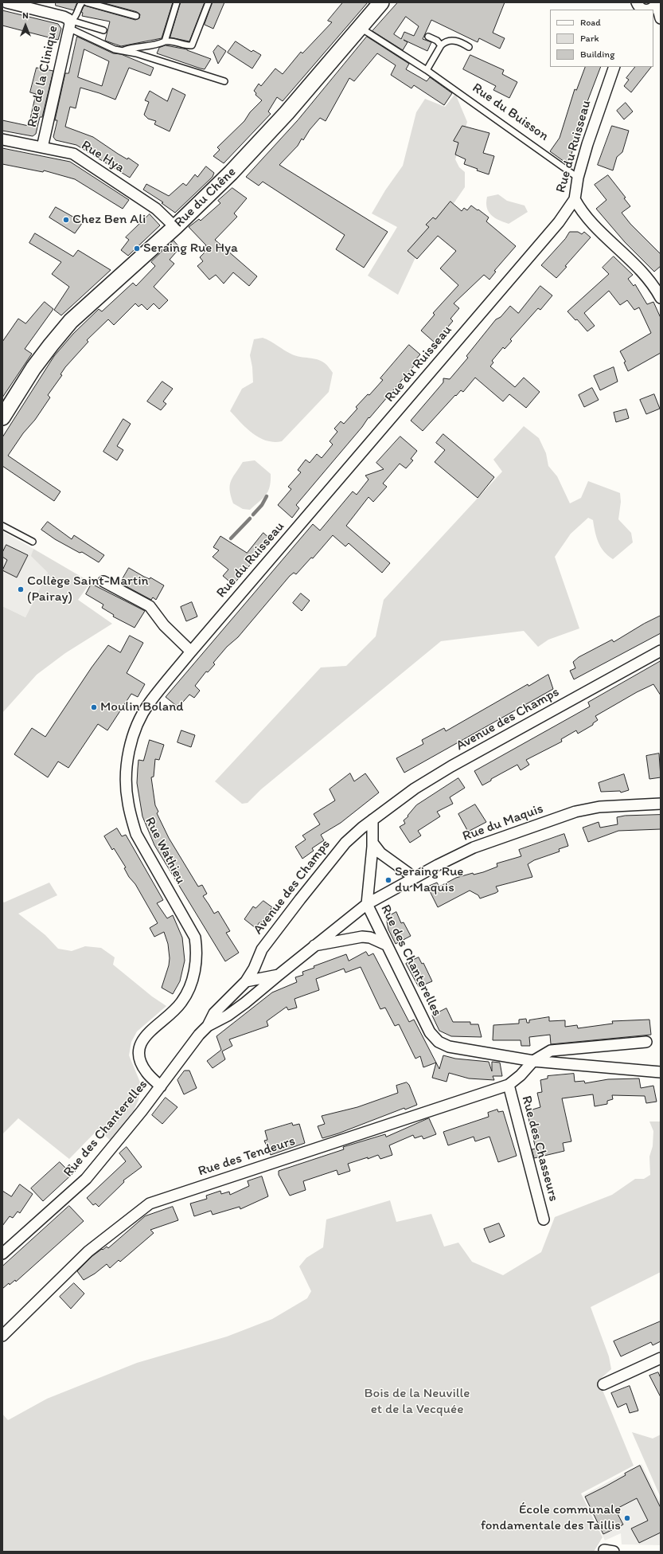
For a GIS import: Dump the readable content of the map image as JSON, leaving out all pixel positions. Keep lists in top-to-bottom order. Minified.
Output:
{"streets":{"main road":["Rue du Chêne"],"street":["Rue de la Clinique","Rue du Ruisseau","Rue Hya","Avenue des Champs","Rue du Maquis","Rue Wathieu","Rue des Chanterelles","Rue des Chasseurs","Rue des Tendeurs"],"lane":["Rue du Buisson"]},"crossings":[["Rue de la Clinique","Rue Hya"],["Rue du Buisson","Rue du Ruisseau"],["Rue du Buisson","Rue du Chêne"],["Rue du Ruisseau","Rue Wathieu"],["Rue Hya","Rue du Chêne"],["Avenue des Champs","Rue des Chanterelles"],["Rue du Maquis","Rue des Chanterelles"],["Rue Wathieu","Rue des Chanterelles"],["Rue des Chanterelles","Rue des Tendeurs"],["Rue des Chasseurs","Rue des Tendeurs"]],"parks":["Bois de la Neuville et de la Vecquée"],"places":["Chez Ben Ali","Seraing Rue Hya","Collège Saint-Martin (Pairay)","Moulin Boland","Seraing Rue du Maquis","École communale fondamentale des Taillis"],"legend":["Road","Park","Building"],"north":"top"}
